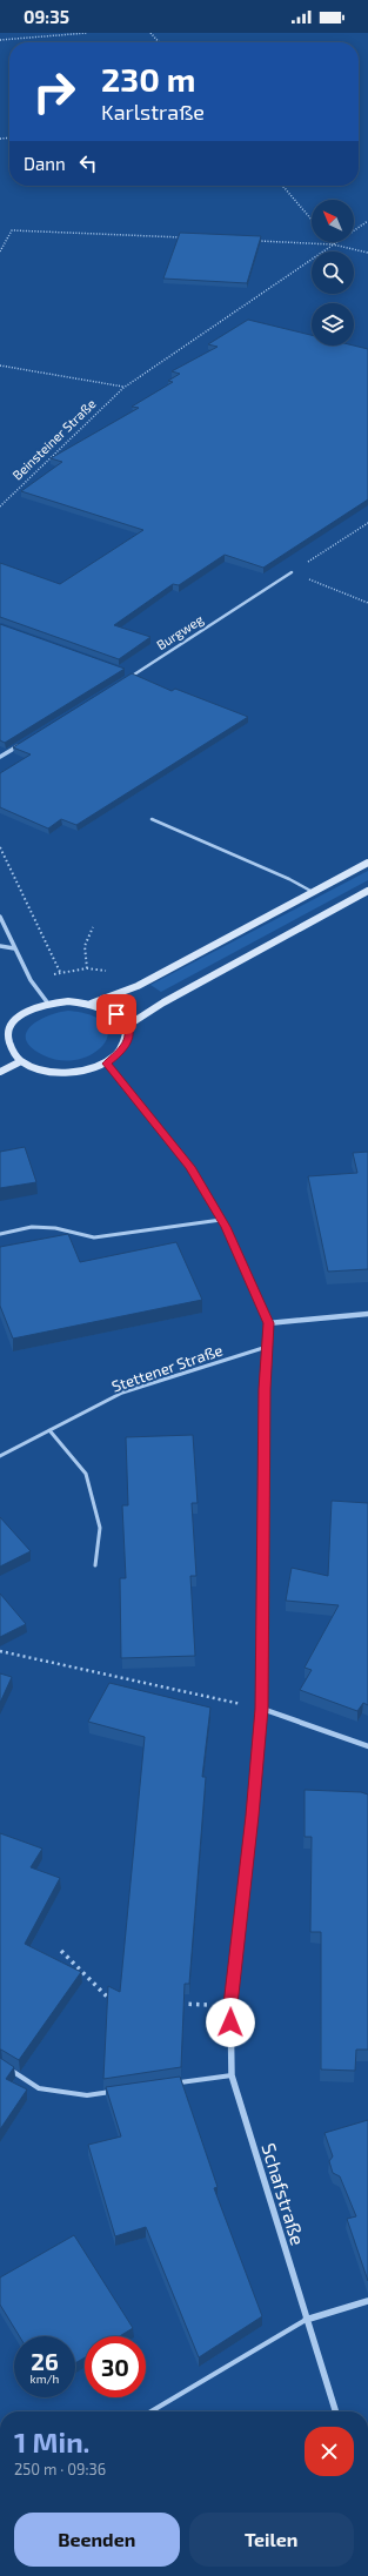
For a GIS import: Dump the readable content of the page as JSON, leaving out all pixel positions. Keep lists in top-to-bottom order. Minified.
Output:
{"streets":{"street":["Burgweg","Schafstraße"],"lane":["Stettener Straße"],"path":["Beinsteiner Straße"]},"crossings":[["Stettener Straße","Schafstraße"]],"north":"top left","page":{"status":"09:35","turn":["230 m","Karlstraße"],"then":"Dann","speed":"26 km/h","limit":"30","heading":["1 Min.","250 m · 09:36"],"buttons":["Beenden","Teilen"]}}
